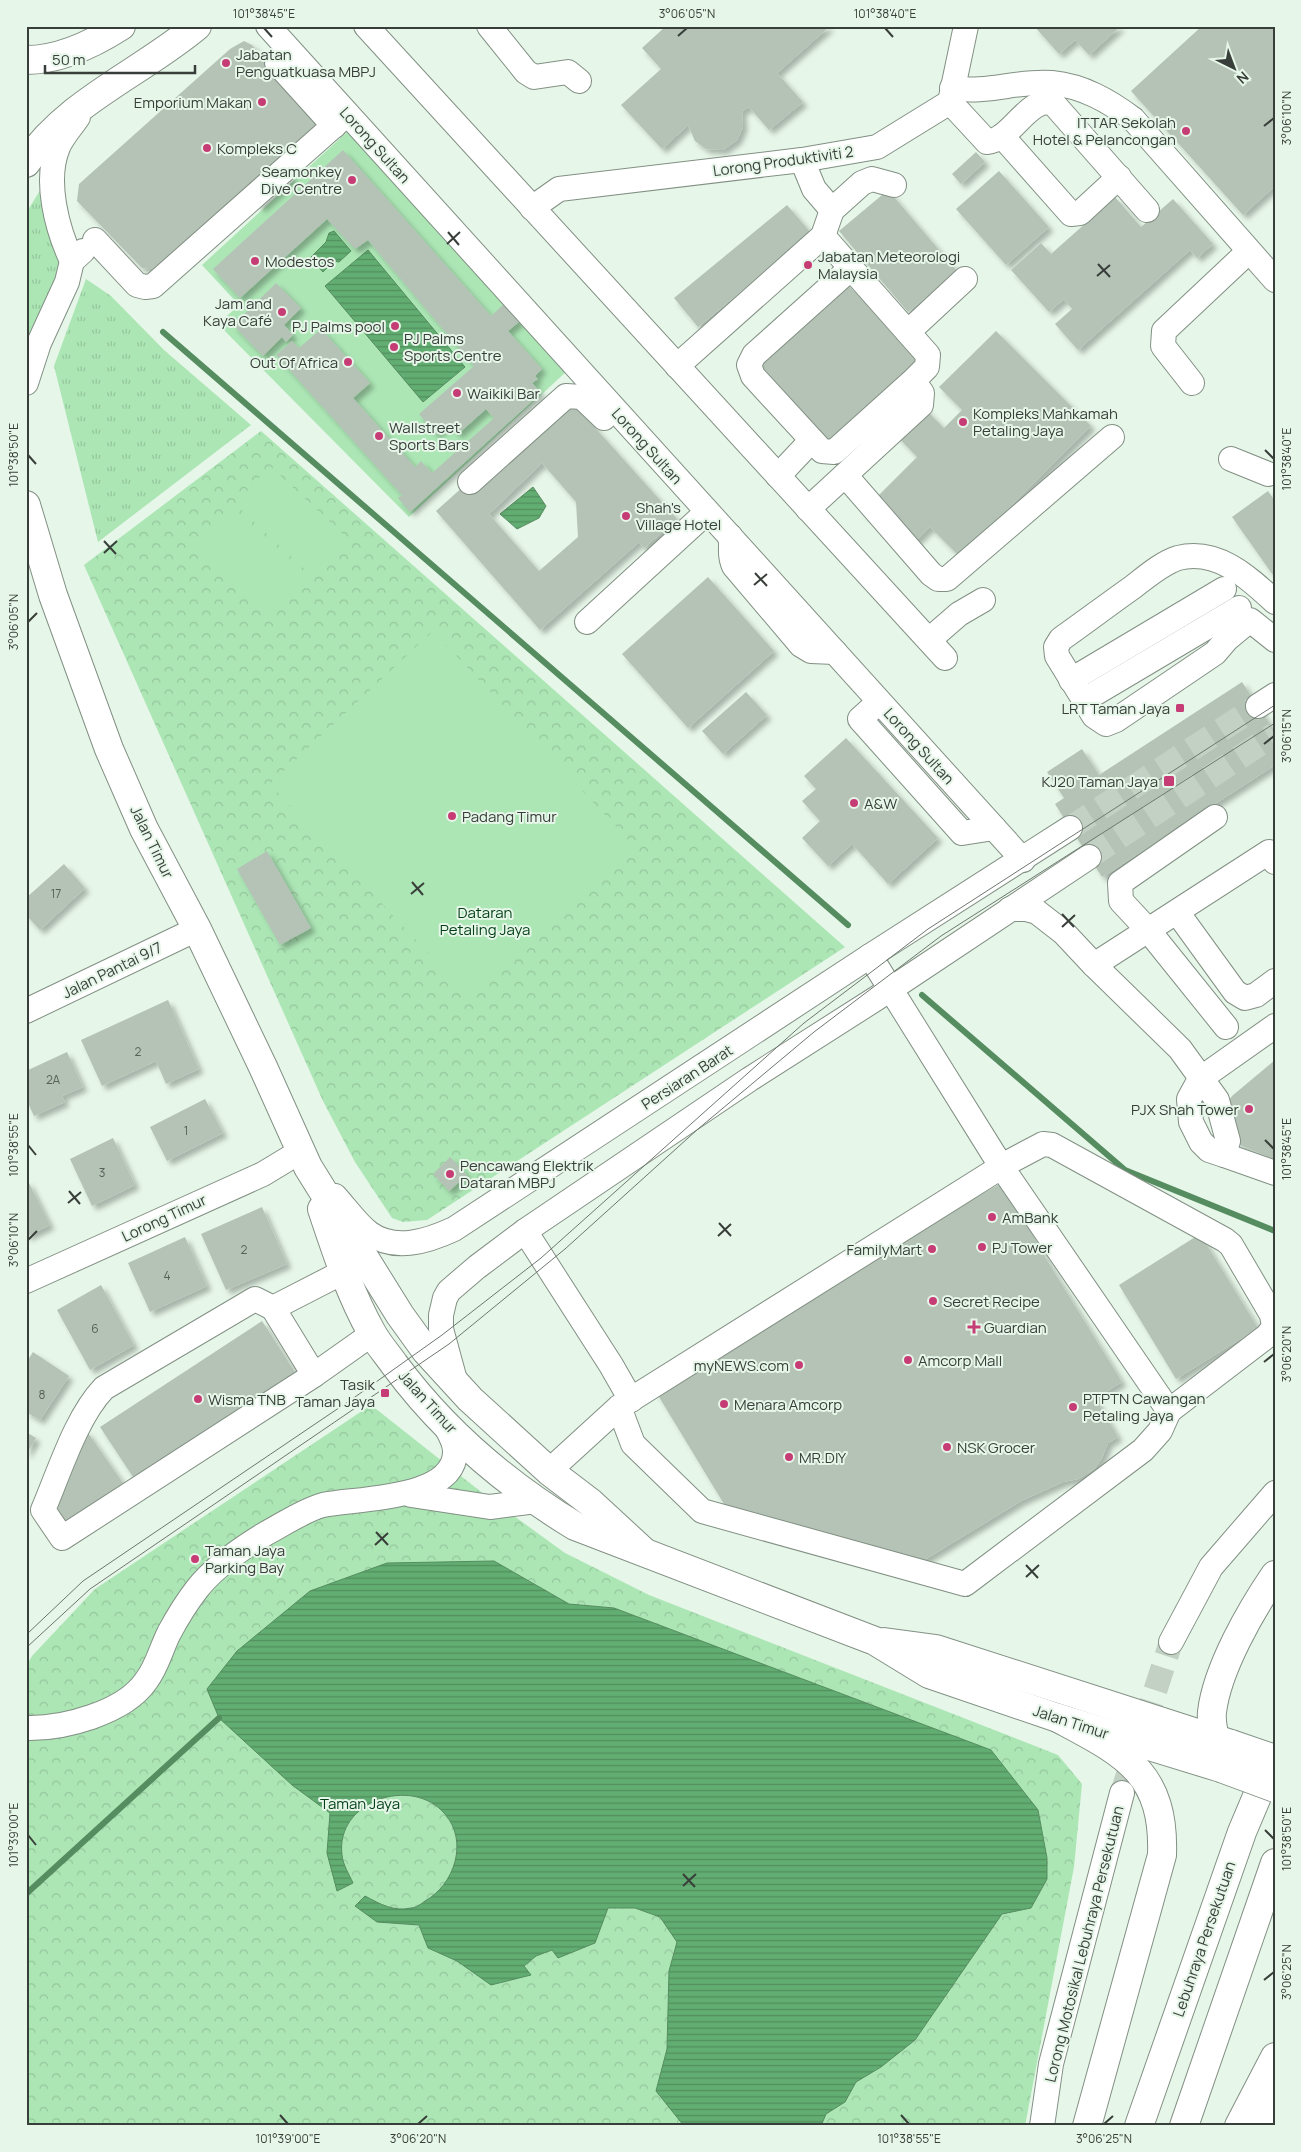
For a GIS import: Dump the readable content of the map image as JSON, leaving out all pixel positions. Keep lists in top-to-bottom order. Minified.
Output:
{"streets":{"main road":["Jalan Timur","Lebuhraya Persekutuan"],"street":["Lorong Sultan","Lorong Produktiviti 2","Jalan Pantai 9/7","Persiaran Barat","Lorong Timur","Lorong Motosikal Lebuhraya Persekutuan"]},"crossings":[["Lorong Sultan","Persiaran Barat"],["Jalan Timur","Jalan Pantai 9/7"],["Jalan Timur","Persiaran Barat"],["Jalan Timur","Lorong Timur"],["Persiaran Barat","Lorong Timur"]],"parks":["Dataran Petaling Jaya","Taman Jaya"],"places":{"other":["Jabatan Penguatkuasa MBPJ","Emporium Makan","ITTAR Sekolah Hotel & Pelancongan","Kompleks C","Seamonkey Dive Centre","Modestos","Jabatan Meteorologi Malaysia","Jam and Kaya Café","PJ Palms pool","PJ Palms Sports Centre","Out Of Africa","Waikiki Bar","Kompleks Mahkamah Petaling Jaya","Wallstreet Sports Bars","Shah's Village Hotel","A&W","Padang Timur","PJX Shah Tower","Pencawang Elektrik Dataran MBPJ","AmBank","PJ Tower","FamilyMart","Secret Recipe","Amcorp Mall","myNEWS.com","Wisma TNB","Menara Amcorp","PTPTN Cawangan Petaling Jaya","NSK Grocer","MR.DIY","Taman Jaya Parking Bay"],"transit":["LRT Taman Jaya","KJ20 Taman Jaya","Tasik Taman Jaya"],"health":["Guardian"]},"house_numbers":["17","2","2A","1","3","2","4","6","8"],"scale_bar":"50 m","north":"bottom right","coordinates":["101°38'45\"E","3°06'05\"N","101°38'40\"E","3°06'10\"N","101°38'50\"E","3°06'15\"N","101°38'55\"E","3°06'20\"N","101°39'00\"E","3°06'25\"N"]}
